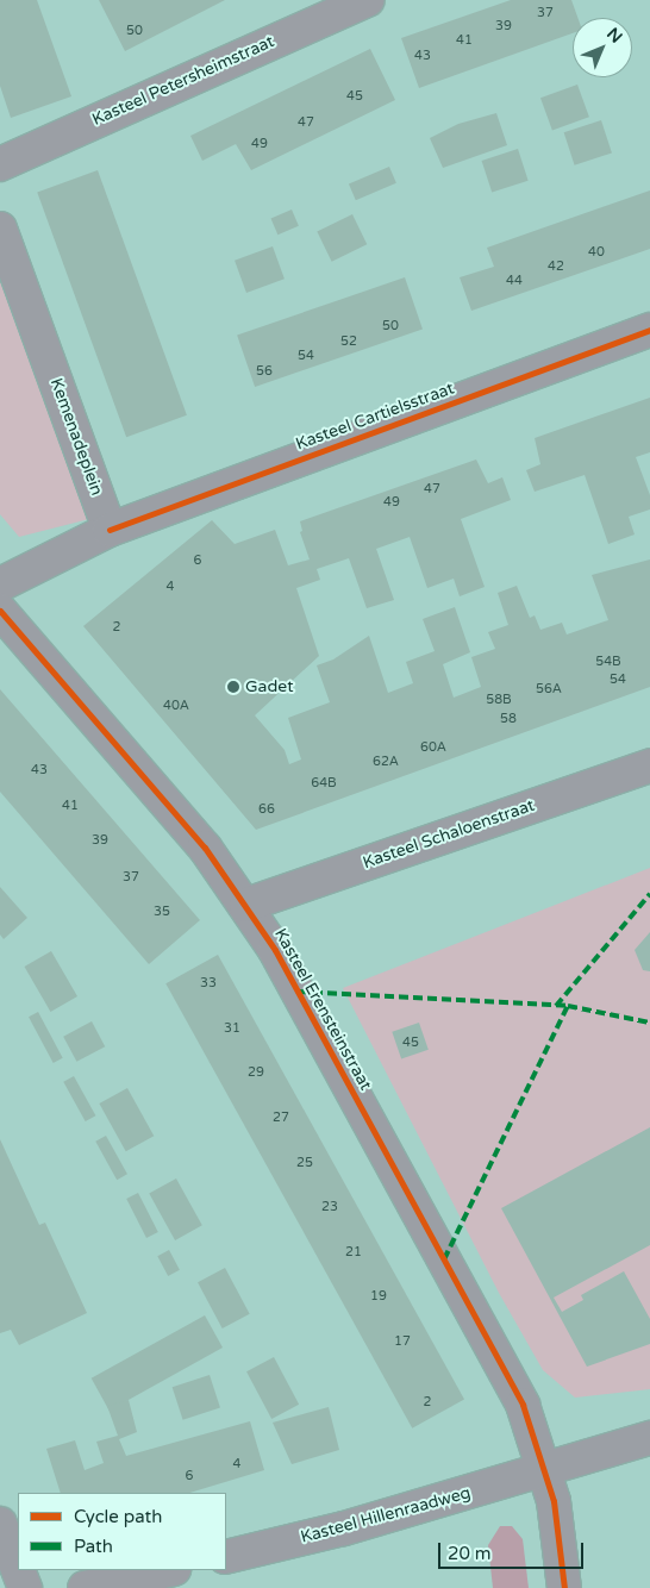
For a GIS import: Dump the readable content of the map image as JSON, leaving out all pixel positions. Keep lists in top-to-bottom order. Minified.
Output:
{"streets":{"street":["Kasteel Petersheimstraat","Kasteel Cartielsstraat","Kemenadeplein","Kasteel Schaloenstraat","Kasteel Erensteinstraat","Kasteel Hillenraadweg"]},"crossings":[["Kasteel Cartielsstraat","Kemenadeplein"],["Kasteel Schaloenstraat","Kasteel Erensteinstraat"],["Kasteel Erensteinstraat","Kasteel Hillenraadweg"]],"places":["Gadet"],"house_numbers":["37","39","50","41","43","45","47","49","40","42","44","50","52","54","56","47","49","6","4","2","54B","54","56A","58B","40A","58","60A","62A","43","64B","41","66","39","37","35","33","31","45","29","27","25","23","21","19","17","2","4","6"],"legend":["Cycle path","Path"],"scale_bar":"20 m","north":"top right"}
